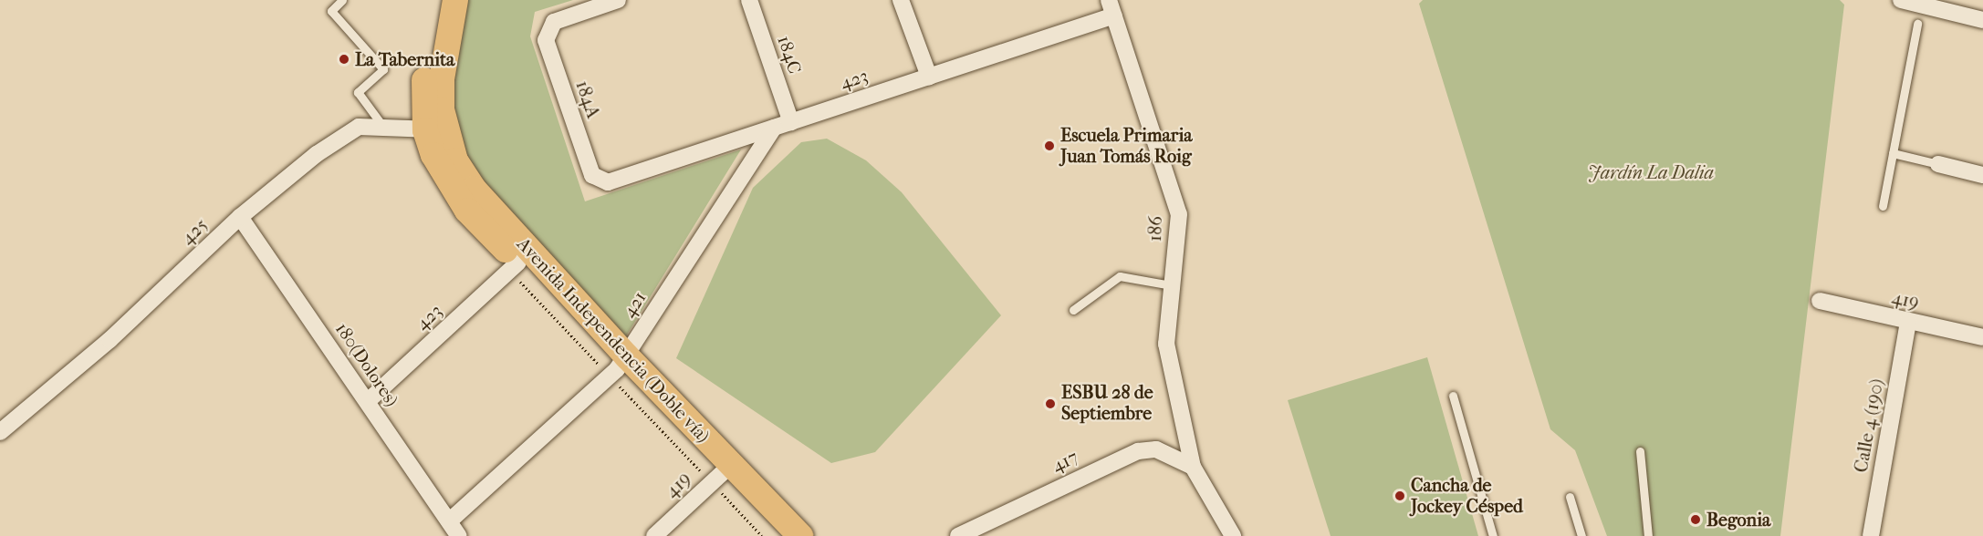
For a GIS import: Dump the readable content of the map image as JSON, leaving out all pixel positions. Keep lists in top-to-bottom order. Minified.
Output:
{"streets":{"main road":["Avenida Independencia (Doble vía)"],"street":["184C","423","184A","186","425","419","421","180(Dolores)","Calle 4 (190)","417"]},"crossings":[["184C","423"],["423","184A"],["423","186"],["423","421"],["423","Avenida Independencia (Doble vía)"],["423","180(Dolores)"],["186","417"],["425","Avenida Independencia (Doble vía)"],["425","180(Dolores)"],["419","Avenida Independencia (Doble vía)"],["419","Calle 4 (190)"],["421","Avenida Independencia (Doble vía)"],["421","180(Dolores)"]],"parks":["Jardín La Dalia"],"places":["La Tabernita","Escuela Primaria Juan Tomás Roig","ESBU 28 de Septiembre","Cancha de Jockey Césped","Begonia"]}
